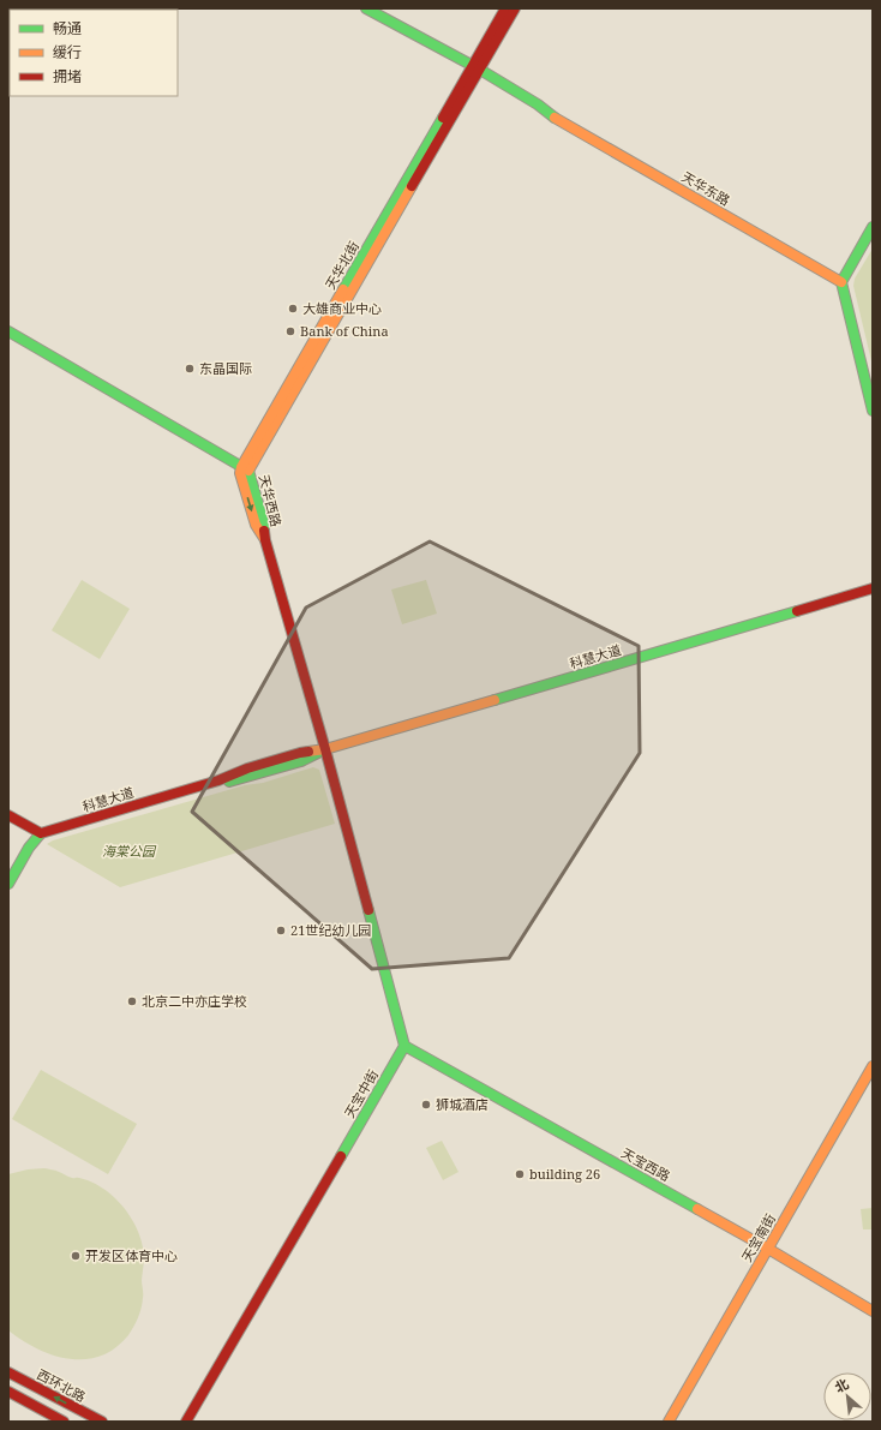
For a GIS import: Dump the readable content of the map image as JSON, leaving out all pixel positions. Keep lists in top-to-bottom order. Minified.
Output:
{"streets":{"street":["天华东路","天华北街","天华西路","科慧大道","天宝中街","天宝西路","天宝南街","西环北路"]},"crossings":[["天华东路","天华北街"],["天华北街","天华西路"],["天华西路","科慧大道"],["天宝中街","天宝西路"],["天宝西路","天宝南街"]],"parks":["海棠公园"],"places":["大雄商业中心","Bank of China","东晶国际","21世纪幼儿园","北京二中亦庄学校","狮城酒店","building 26","开发区体育中心"],"legend":["畅通","缓行","拥堵"],"north":"top left"}
